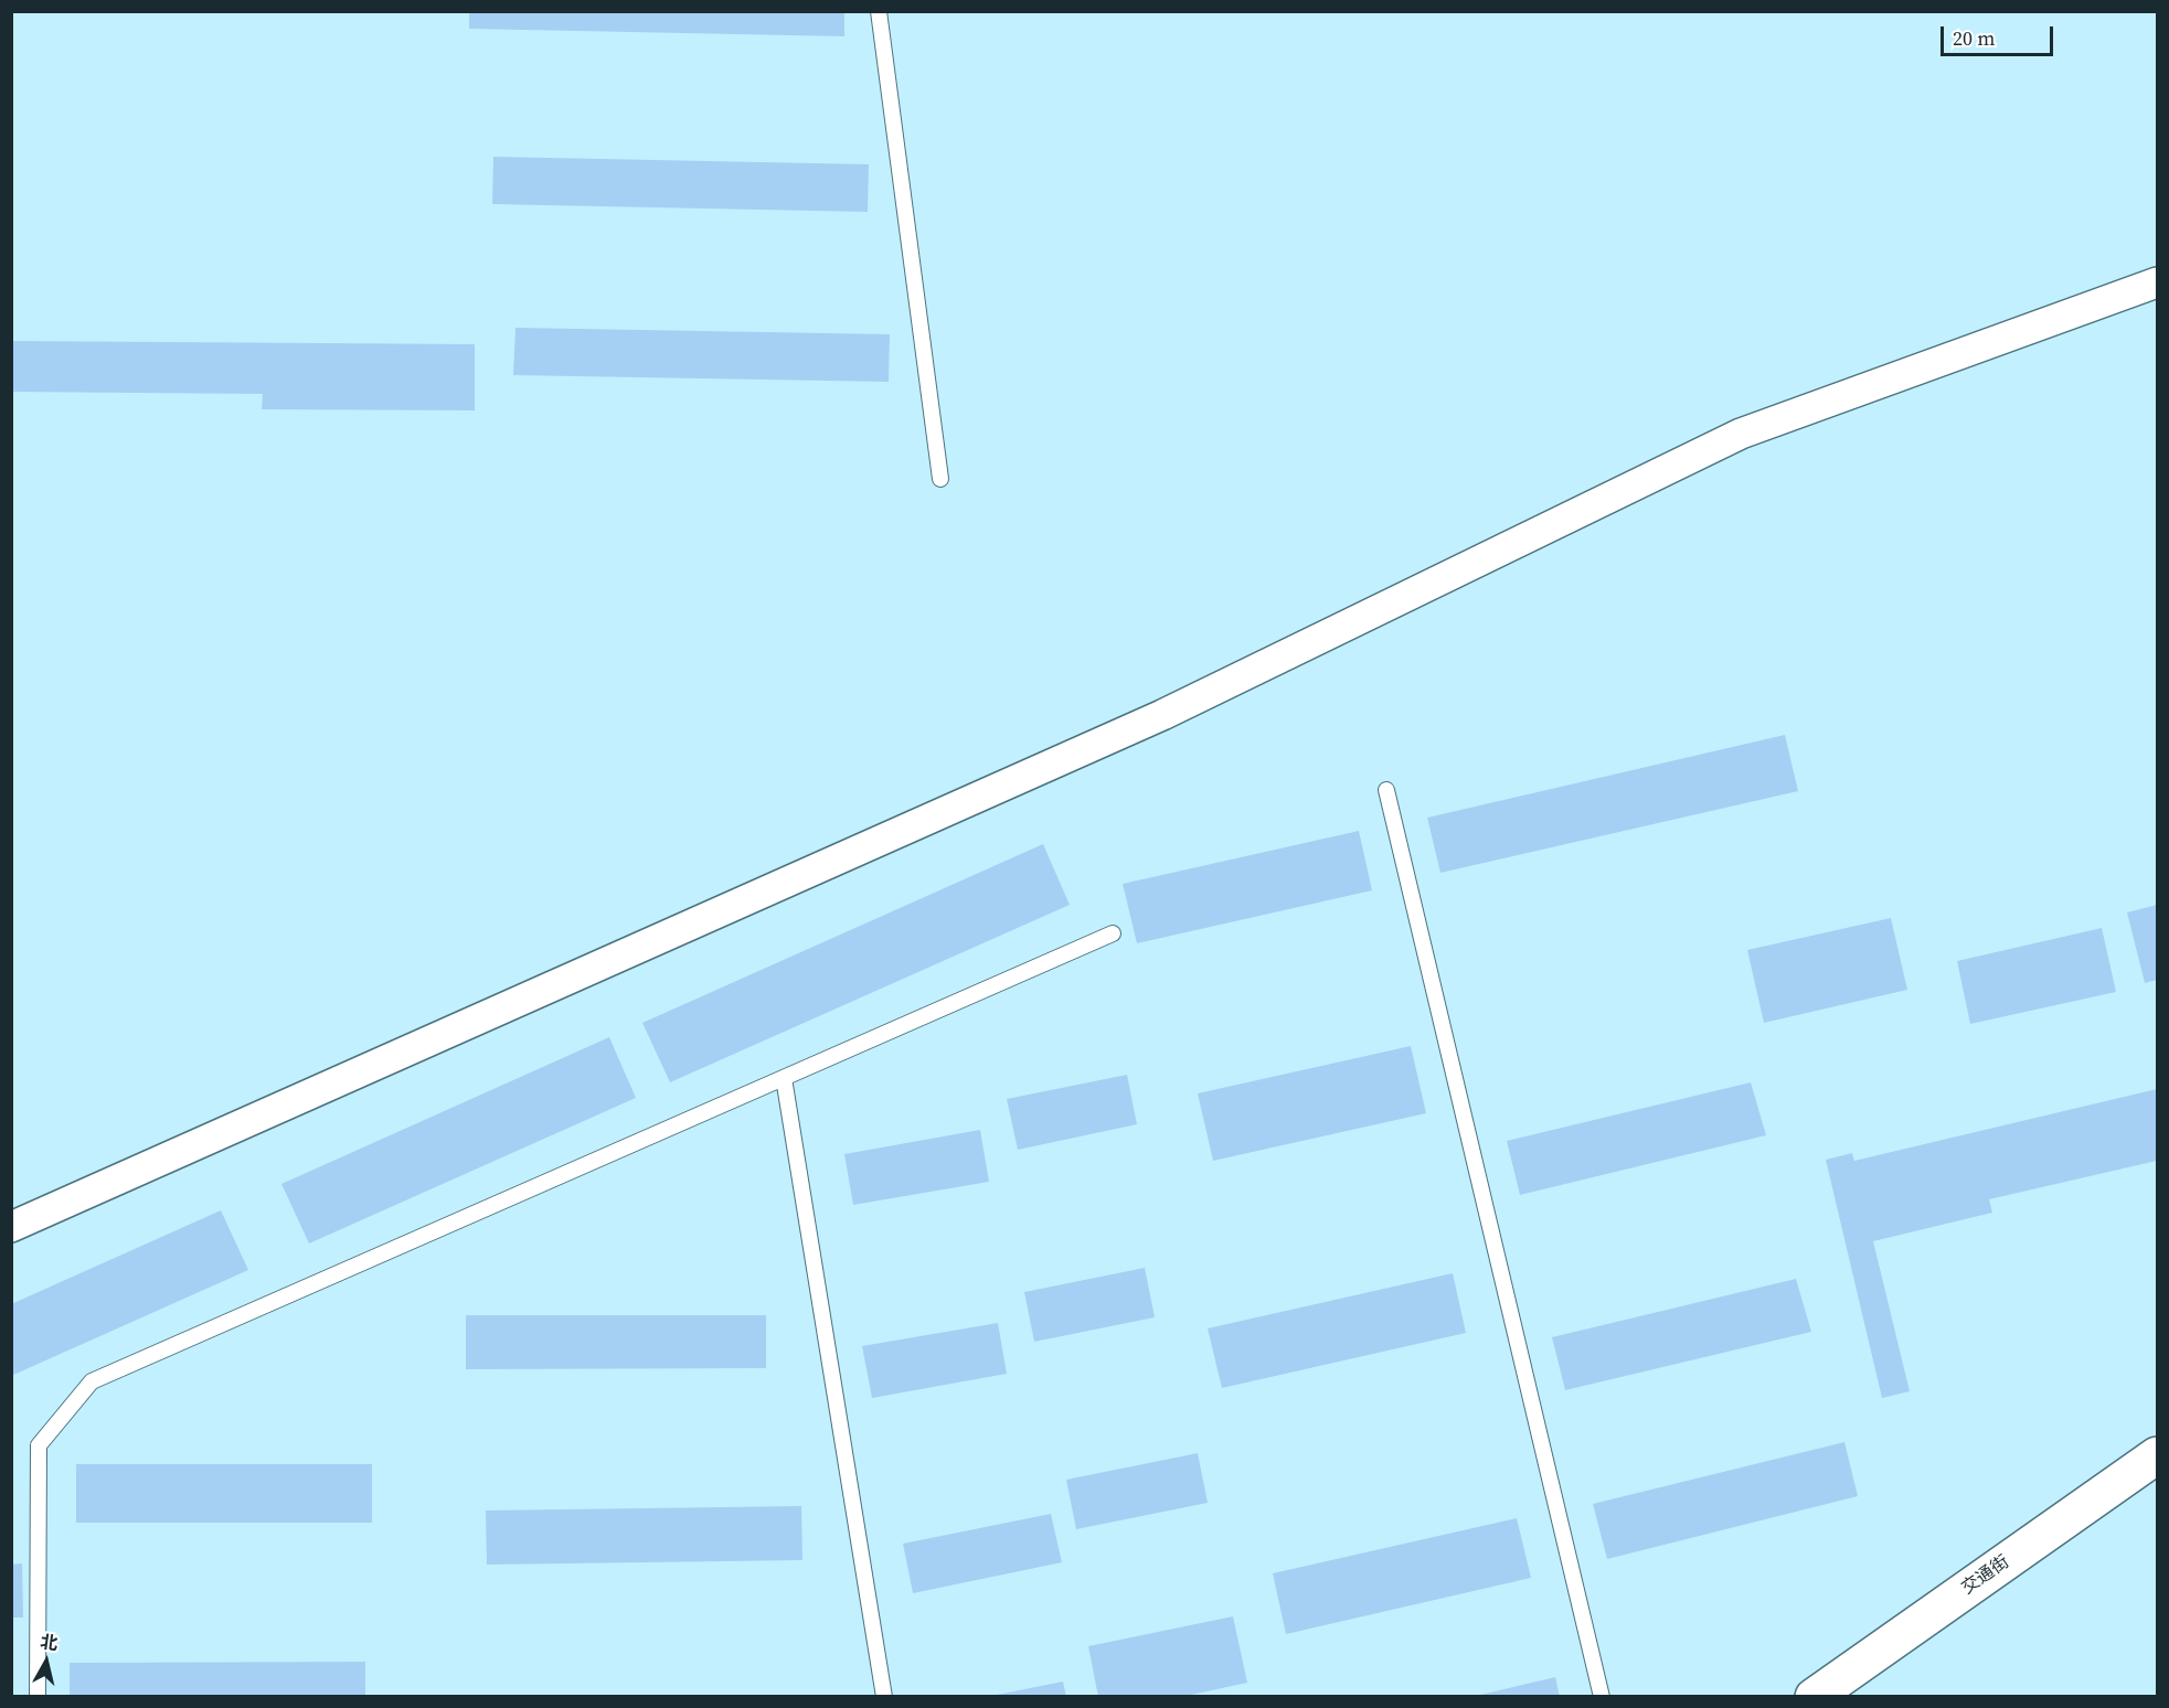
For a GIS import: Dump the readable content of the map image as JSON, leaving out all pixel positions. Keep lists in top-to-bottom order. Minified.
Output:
{"streets":{"street":["交通街"]},"scale_bar":"20 m","north":"top"}
